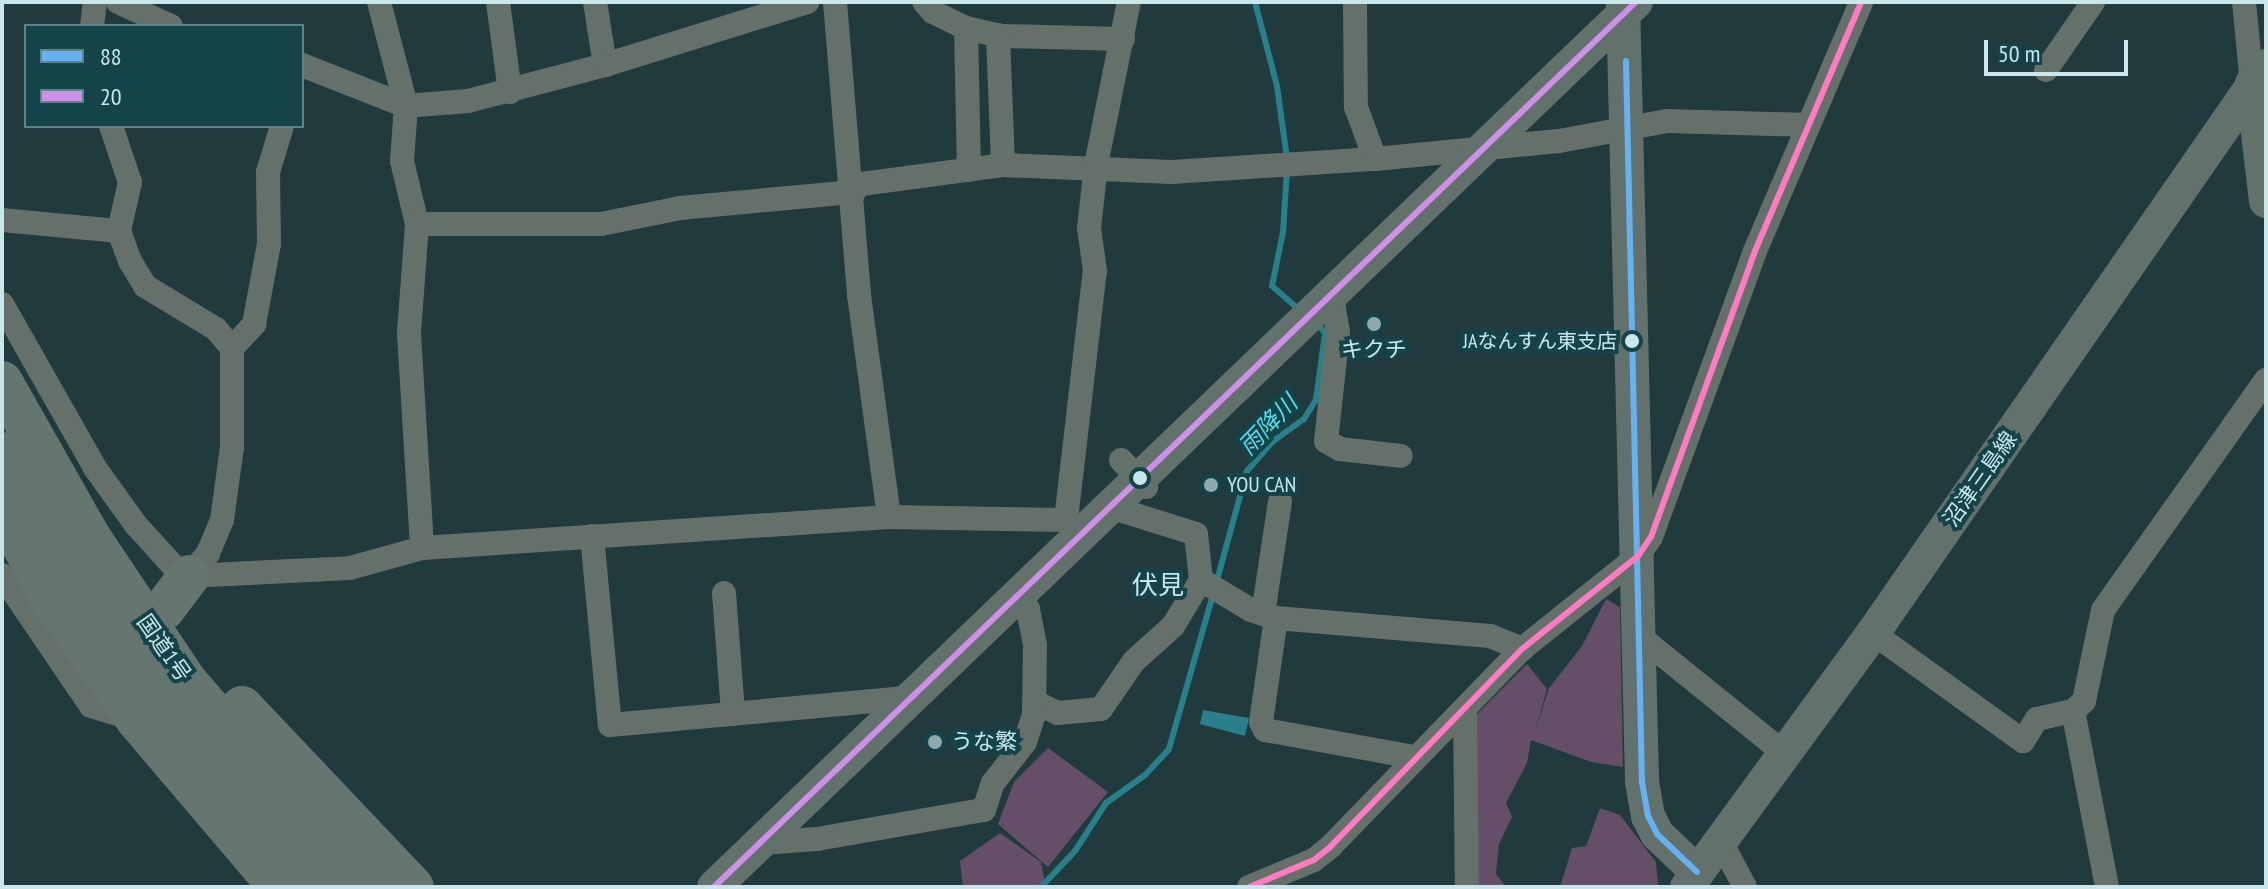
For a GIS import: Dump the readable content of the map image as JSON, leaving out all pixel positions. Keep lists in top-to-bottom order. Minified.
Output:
{"streets":{"highway":["国道1号"],"street":["沼津三島線"]},"districts":["伏見"],"water":["雨降川"],"places":["キクチ","JAなんすん東支店","YOU CAN","うな繁"],"lines":["transit line 20","transit line 88"],"legend":["88","20"],"scale_bar":"50 m"}
